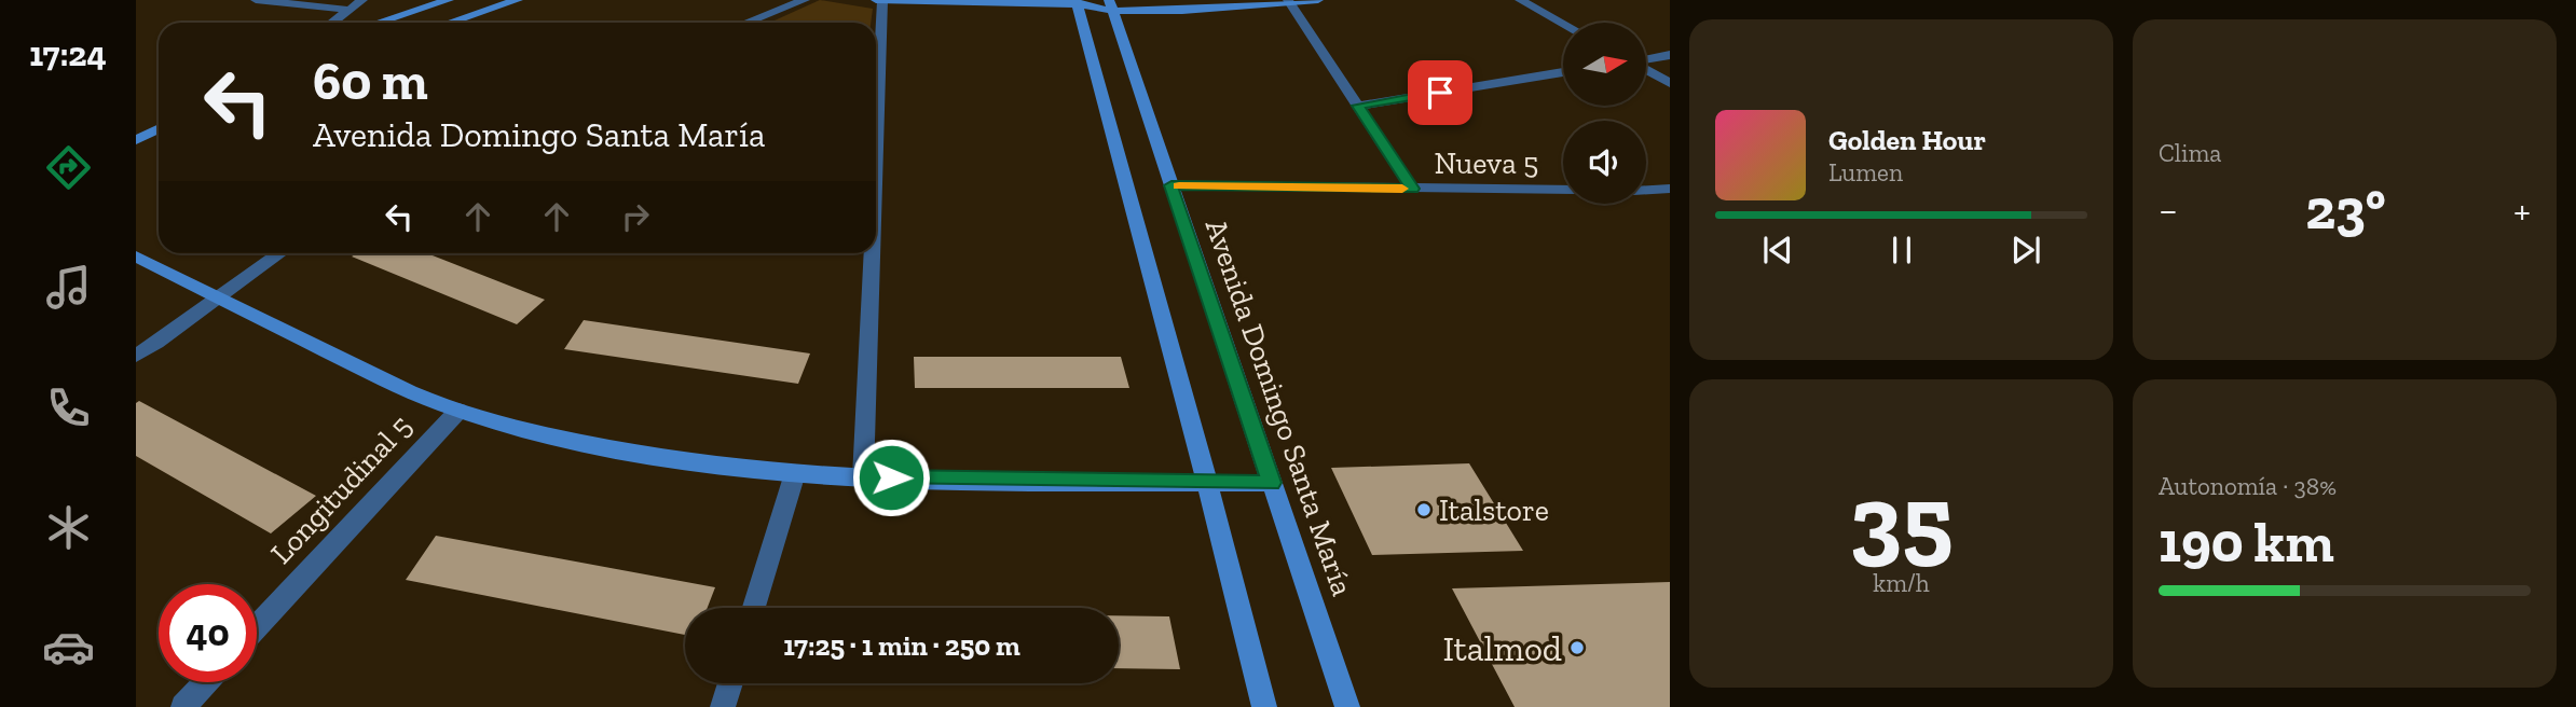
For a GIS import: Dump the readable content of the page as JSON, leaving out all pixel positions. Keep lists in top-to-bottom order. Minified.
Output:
{"streets":{"main road":["Avenida Domingo Santa María"],"street":["Nueva 5","Longitudinal 5"]},"crossings":[["Nueva 5","Avenida Domingo Santa María"]],"places":["Italstore","Italmod"],"north":"right","page":{"tabs":"17:24","tile":["Clima",["35","km/h"],["Autonomía · 38%","190 km"]],"turn":["60 m","Avenida Domingo Santa María"],"song":["Golden Hour","Lumen"],"heat":["−","23°","+"],"limit":"40","trip":"17:25 · 1 min · 250 m"}}
